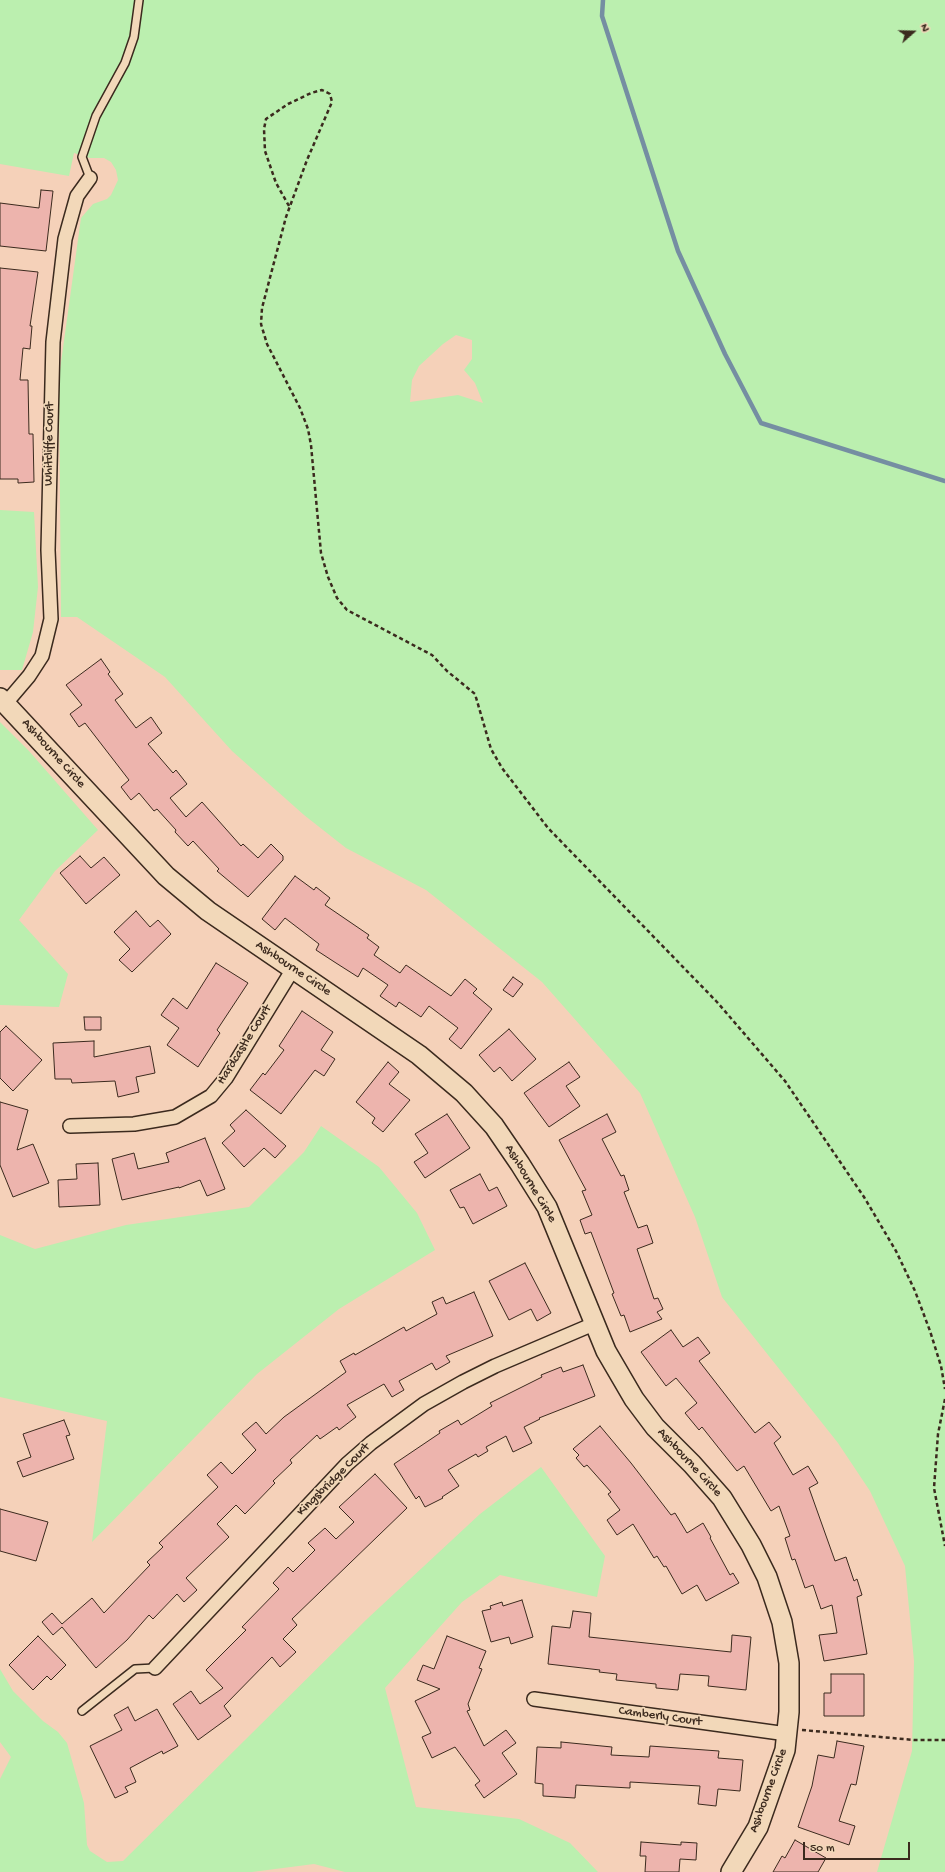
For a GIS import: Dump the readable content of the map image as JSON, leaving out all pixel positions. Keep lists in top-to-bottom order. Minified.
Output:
{"streets":{"street":["Whitcliffe Court","Ashbourne Circle","Hardcastle Court","Kingsbridge Court","Camberly Court"]},"crossings":[["Whitcliffe Court","Ashbourne Circle"],["Ashbourne Circle","Hardcastle Court"],["Ashbourne Circle","Kingsbridge Court"],["Ashbourne Circle","Camberly Court"]],"scale_bar":"50 m","north":"right"}
